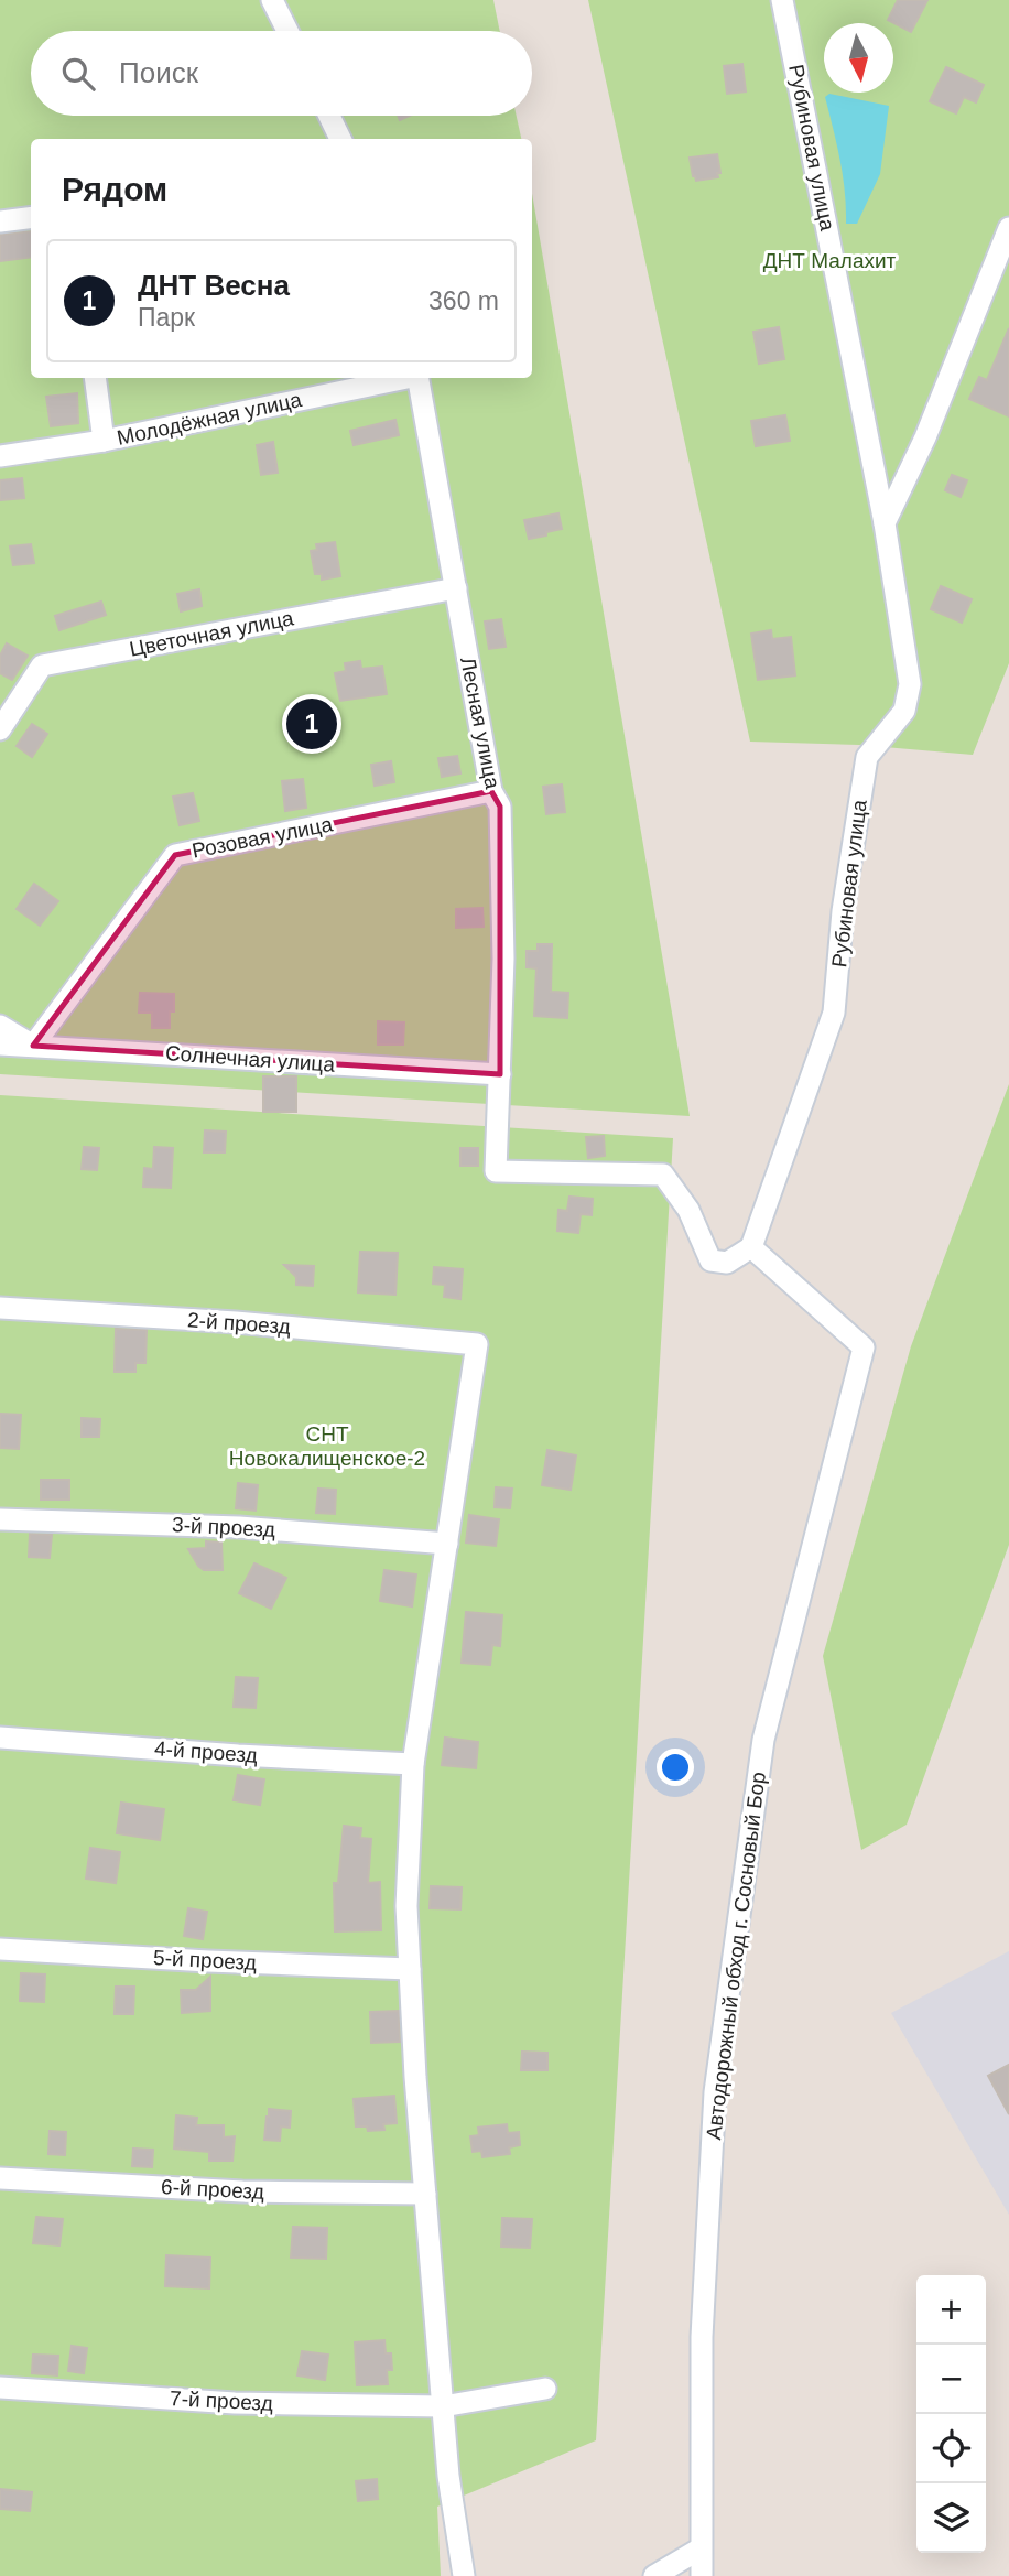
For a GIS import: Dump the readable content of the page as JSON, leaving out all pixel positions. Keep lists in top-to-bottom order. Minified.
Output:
{"streets":{"street":["Рубиновая улица","Молодёжная улица","Цветочная улица","Лесная улица","Розовая улица","Солнечная улица","2-й проезд","3-й проезд","4-й проезд","Автодорожный обход г. Сосновый Бор","5-й проезд","6-й проезд","7-й проезд"]},"crossings":[["Рубиновая улица","Лесная улица"],["Рубиновая улица","Автодорожный обход г. Сосновый Бор"],["Цветочная улица","Лесная улица"],["Лесная улица","Розовая улица"],["Лесная улица","Солнечная улица"],["Лесная улица","Автодорожный обход г. Сосновый Бор"],["Розовая улица","Солнечная улица"],["2-й проезд","3-й проезд"]],"parks":["ДНТ Малахит","СНТ Новокалищенское-2"],"north":"bottom","page":{"search":"Поиск","heading":"Рядом","list":[{"mark":"1","name":"ДНТ Весна","note":"Парк","value":"360 m"}],"pins":"1","map_buttons":["+","−"]}}
